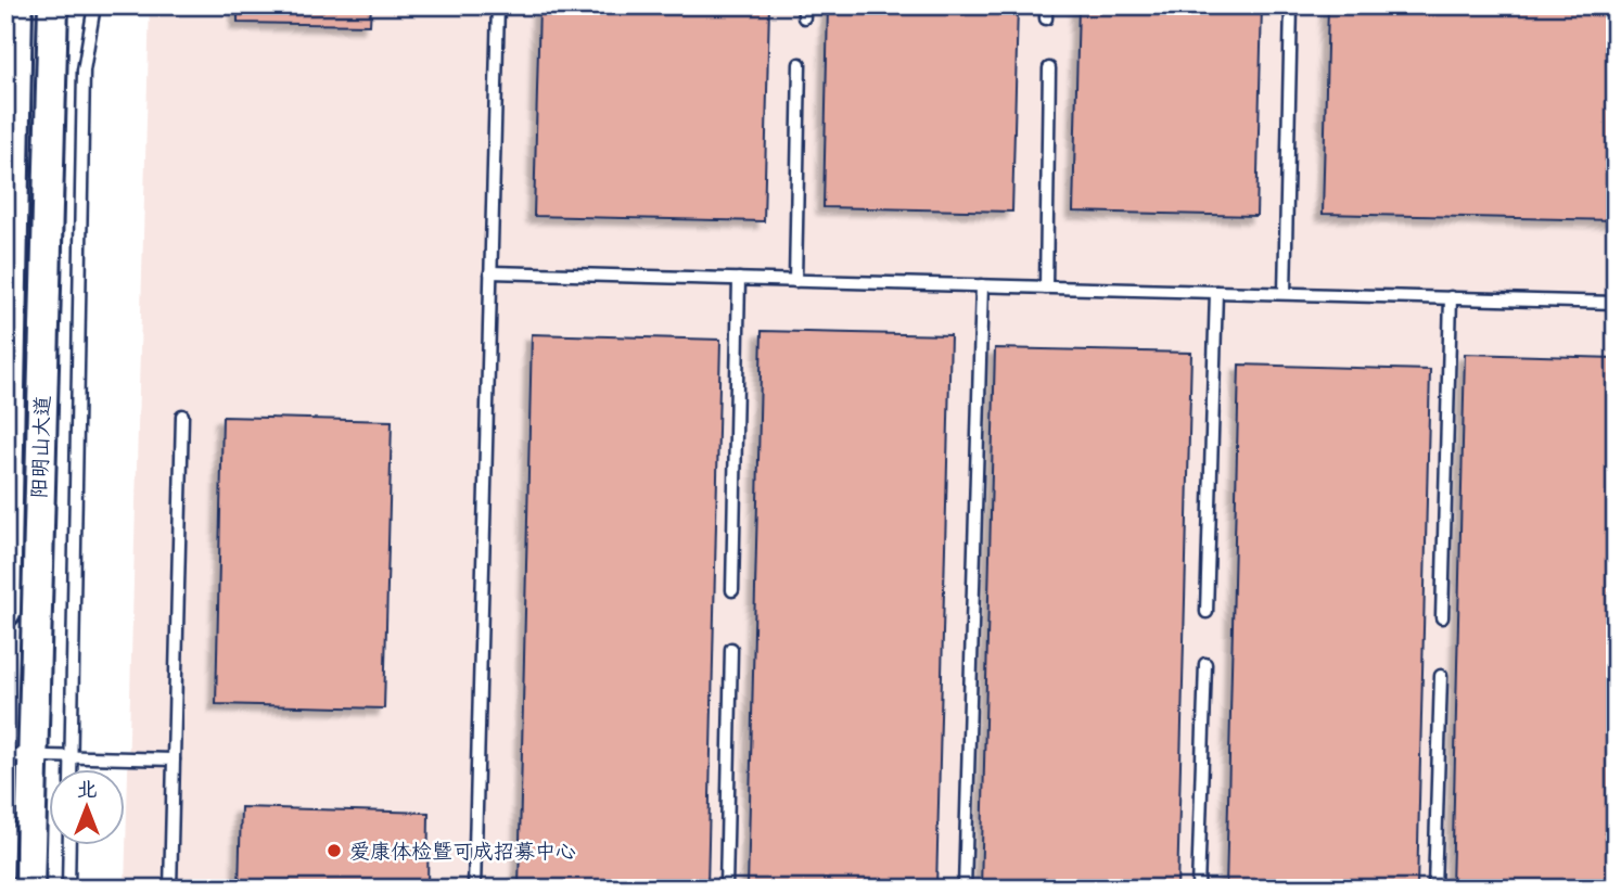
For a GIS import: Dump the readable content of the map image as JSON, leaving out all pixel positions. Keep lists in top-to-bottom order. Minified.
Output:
{"streets":{"main road":["阳明山大道"]},"places":["爱康体检暨可成招募中心"],"north":"top"}
